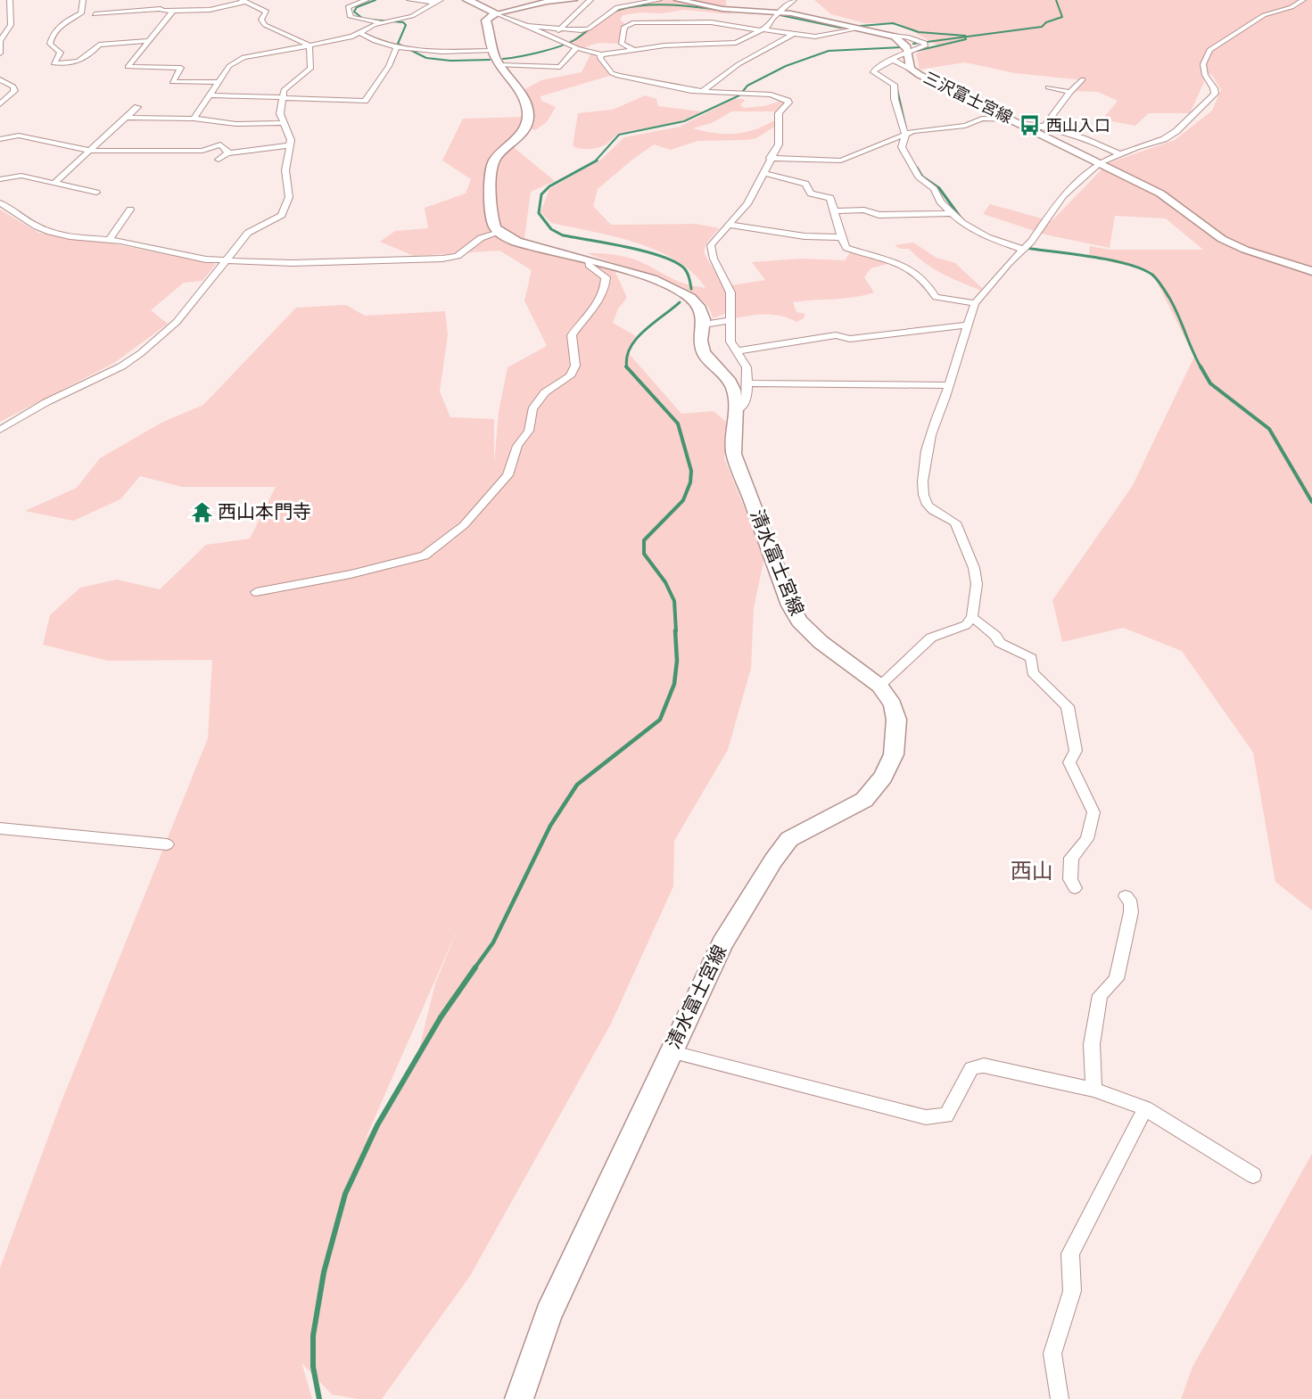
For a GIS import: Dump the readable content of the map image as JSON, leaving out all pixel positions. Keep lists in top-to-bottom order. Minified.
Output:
{"streets":{"main road":["三沢富士宮線","清水富士宮線"]},"districts":["西山"],"places":{"bus stop":["西山入口"],"temple":["西山本門寺"]}}
